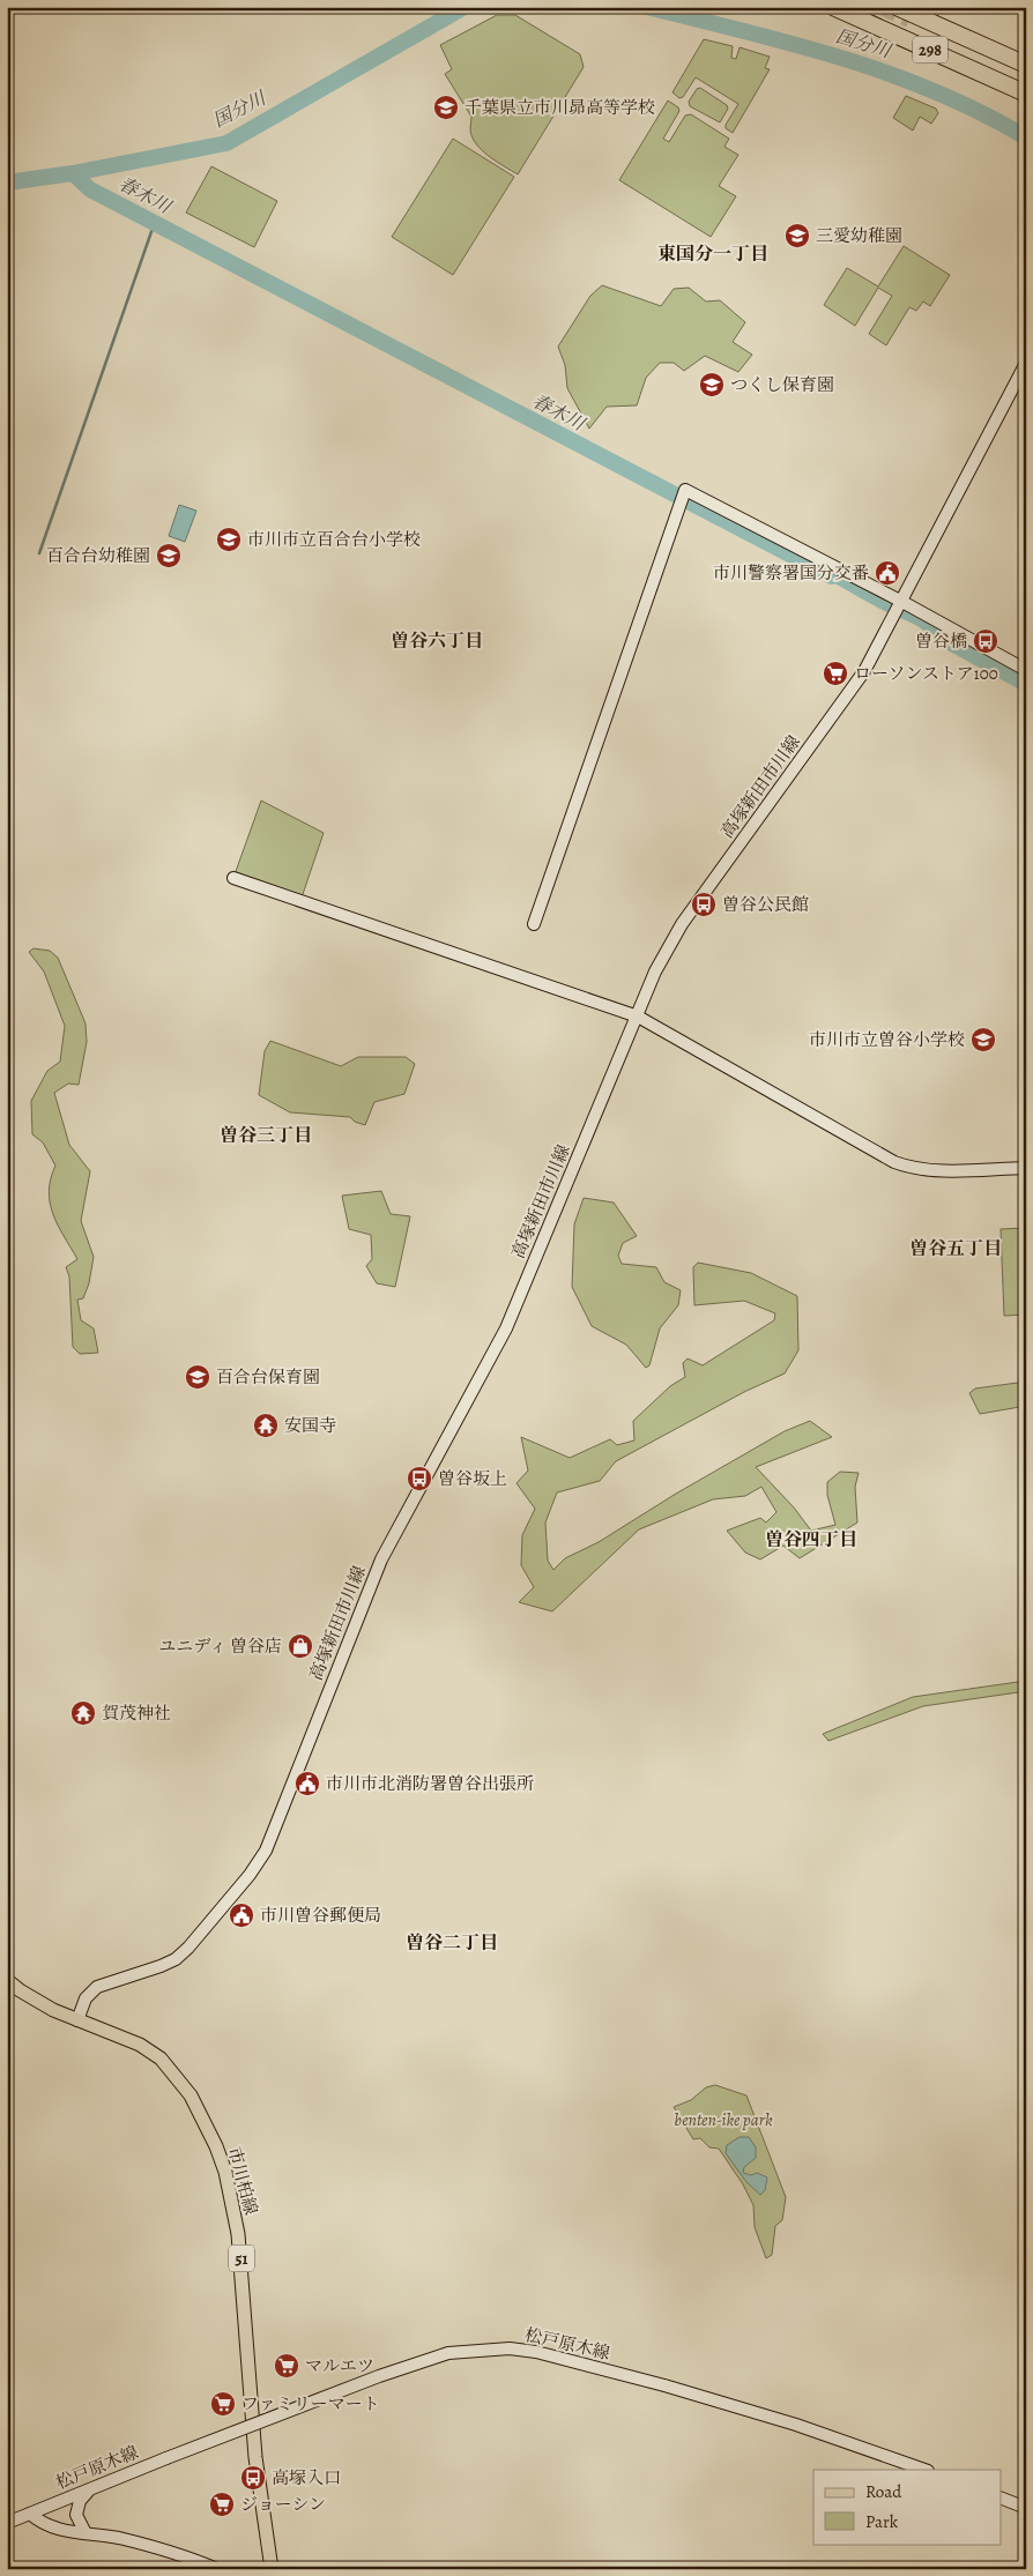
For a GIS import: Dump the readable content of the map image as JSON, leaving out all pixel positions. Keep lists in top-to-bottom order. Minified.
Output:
{"streets":{"highway":["298"],"main road":["高塚新田市川線","市川柏線","51","松戸原木線"]},"crossings":[["高塚新田市川線","市川柏線"]],"districts":["東国分一丁目","曽谷六丁目","曽谷三丁目","曽谷五丁目","曽谷四丁目","曽谷二丁目"],"water":["国分川","春木川"],"parks":["benten-ike park"],"places":{"school or university":["千葉県立市川昴高等学校","三愛幼稚園","つくし保育園","市川市立百合台小学校","百合台幼稚園","市川市立曽谷小学校","百合台保育園"],"public building":["市川警察署国分交番","市川市北消防署曽谷出張所","市川曽谷郵便局"],"bus stop":["曽谷橋","曽谷公民館","曽谷坂上","高塚入口"],"supermarket":["ローソンストア100","マルエツ","ファミリーマート","ジョーシン"],"temple":["安国寺","賀茂神社"],"shop":["ユニディ 曽谷店"]},"legend":["Road","Park"]}
